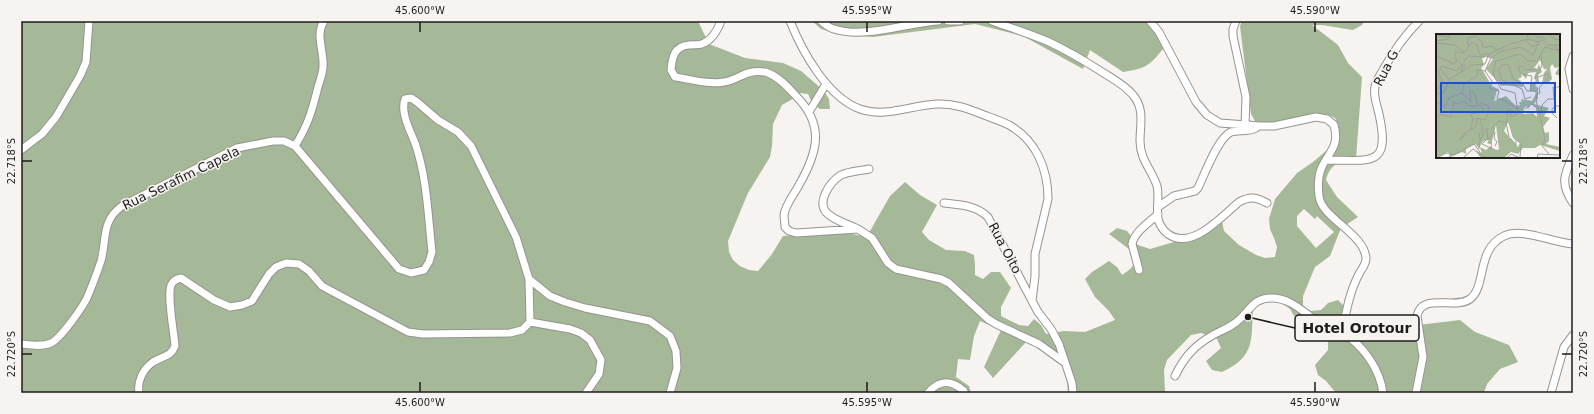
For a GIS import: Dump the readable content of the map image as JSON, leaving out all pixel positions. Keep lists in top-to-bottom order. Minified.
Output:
{"streets":{"street":["Rua G","Rua Serafim Capela","Rua Oito"]},"places":["Hotel Orotour"],"coordinates":["45.600°W","45.595°W","45.590°W","22.718°S","22.720°S"]}
